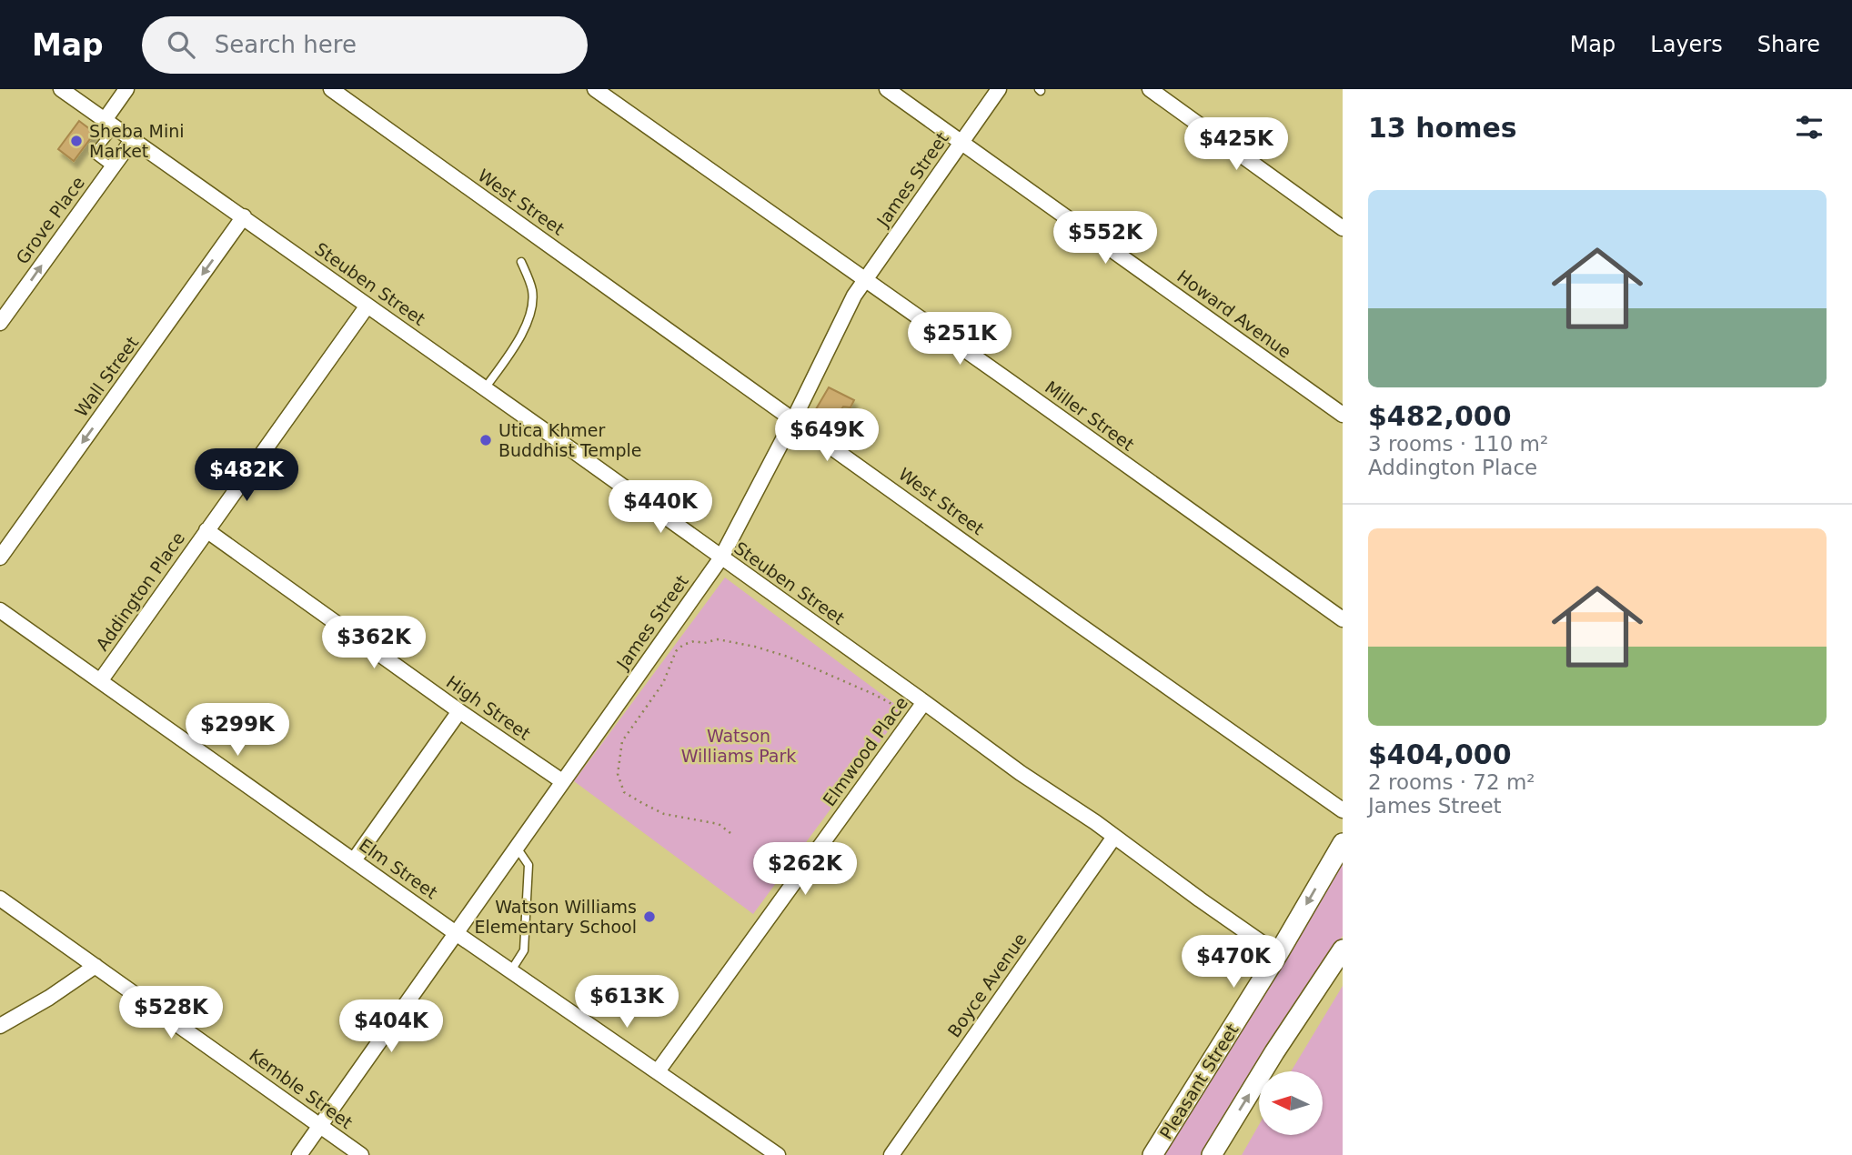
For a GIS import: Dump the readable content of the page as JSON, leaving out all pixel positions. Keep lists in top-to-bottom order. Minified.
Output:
{"streets":{"street":["James Street","West Street","Grove Place","Steuben Street","Howard Avenue","Wall Street","Miller Street","Addington Place","High Street","Elmwood Place","Elm Street","Boyce Avenue","Pleasant Street","Kemble Street"]},"crossings":[["James Street","West Street"],["James Street","Steuben Street"],["James Street","Howard Avenue"],["James Street","Miller Street"],["James Street","High Street"],["James Street","Elm Street"],["James Street","Kemble Street"],["Grove Place","Steuben Street"],["Steuben Street","Wall Street"],["Steuben Street","Addington Place"],["Steuben Street","Elmwood Place"],["Steuben Street","Boyce Avenue"],["Steuben Street","Pleasant Street"],["Addington Place","High Street"],["Addington Place","Elm Street"],["Elmwood Place","Elm Street"]],"one_way":["Grove Place","Wall Street","Pleasant Street"],"parks":["Watson Williams Park"],"places":["Sheba Mini Market","Utica Khmer Buddhist Temple","Watson Williams Elementary School"],"north":"left","page":{"header":"Map","search":"Search here","nav":["Map","Layers","Share"],"heading":"13 homes","price":["$425K","$552K","$251K","$649K","$482K","$440K","$362K","$299K","$262K","$470K","$613K","$528K","$404K"],"list":[{"name":"$482,000","note":"3 rooms · 110 m² · Addington Place"},{"name":"$404,000","note":"2 rooms · 72 m² · James Street"}]}}
